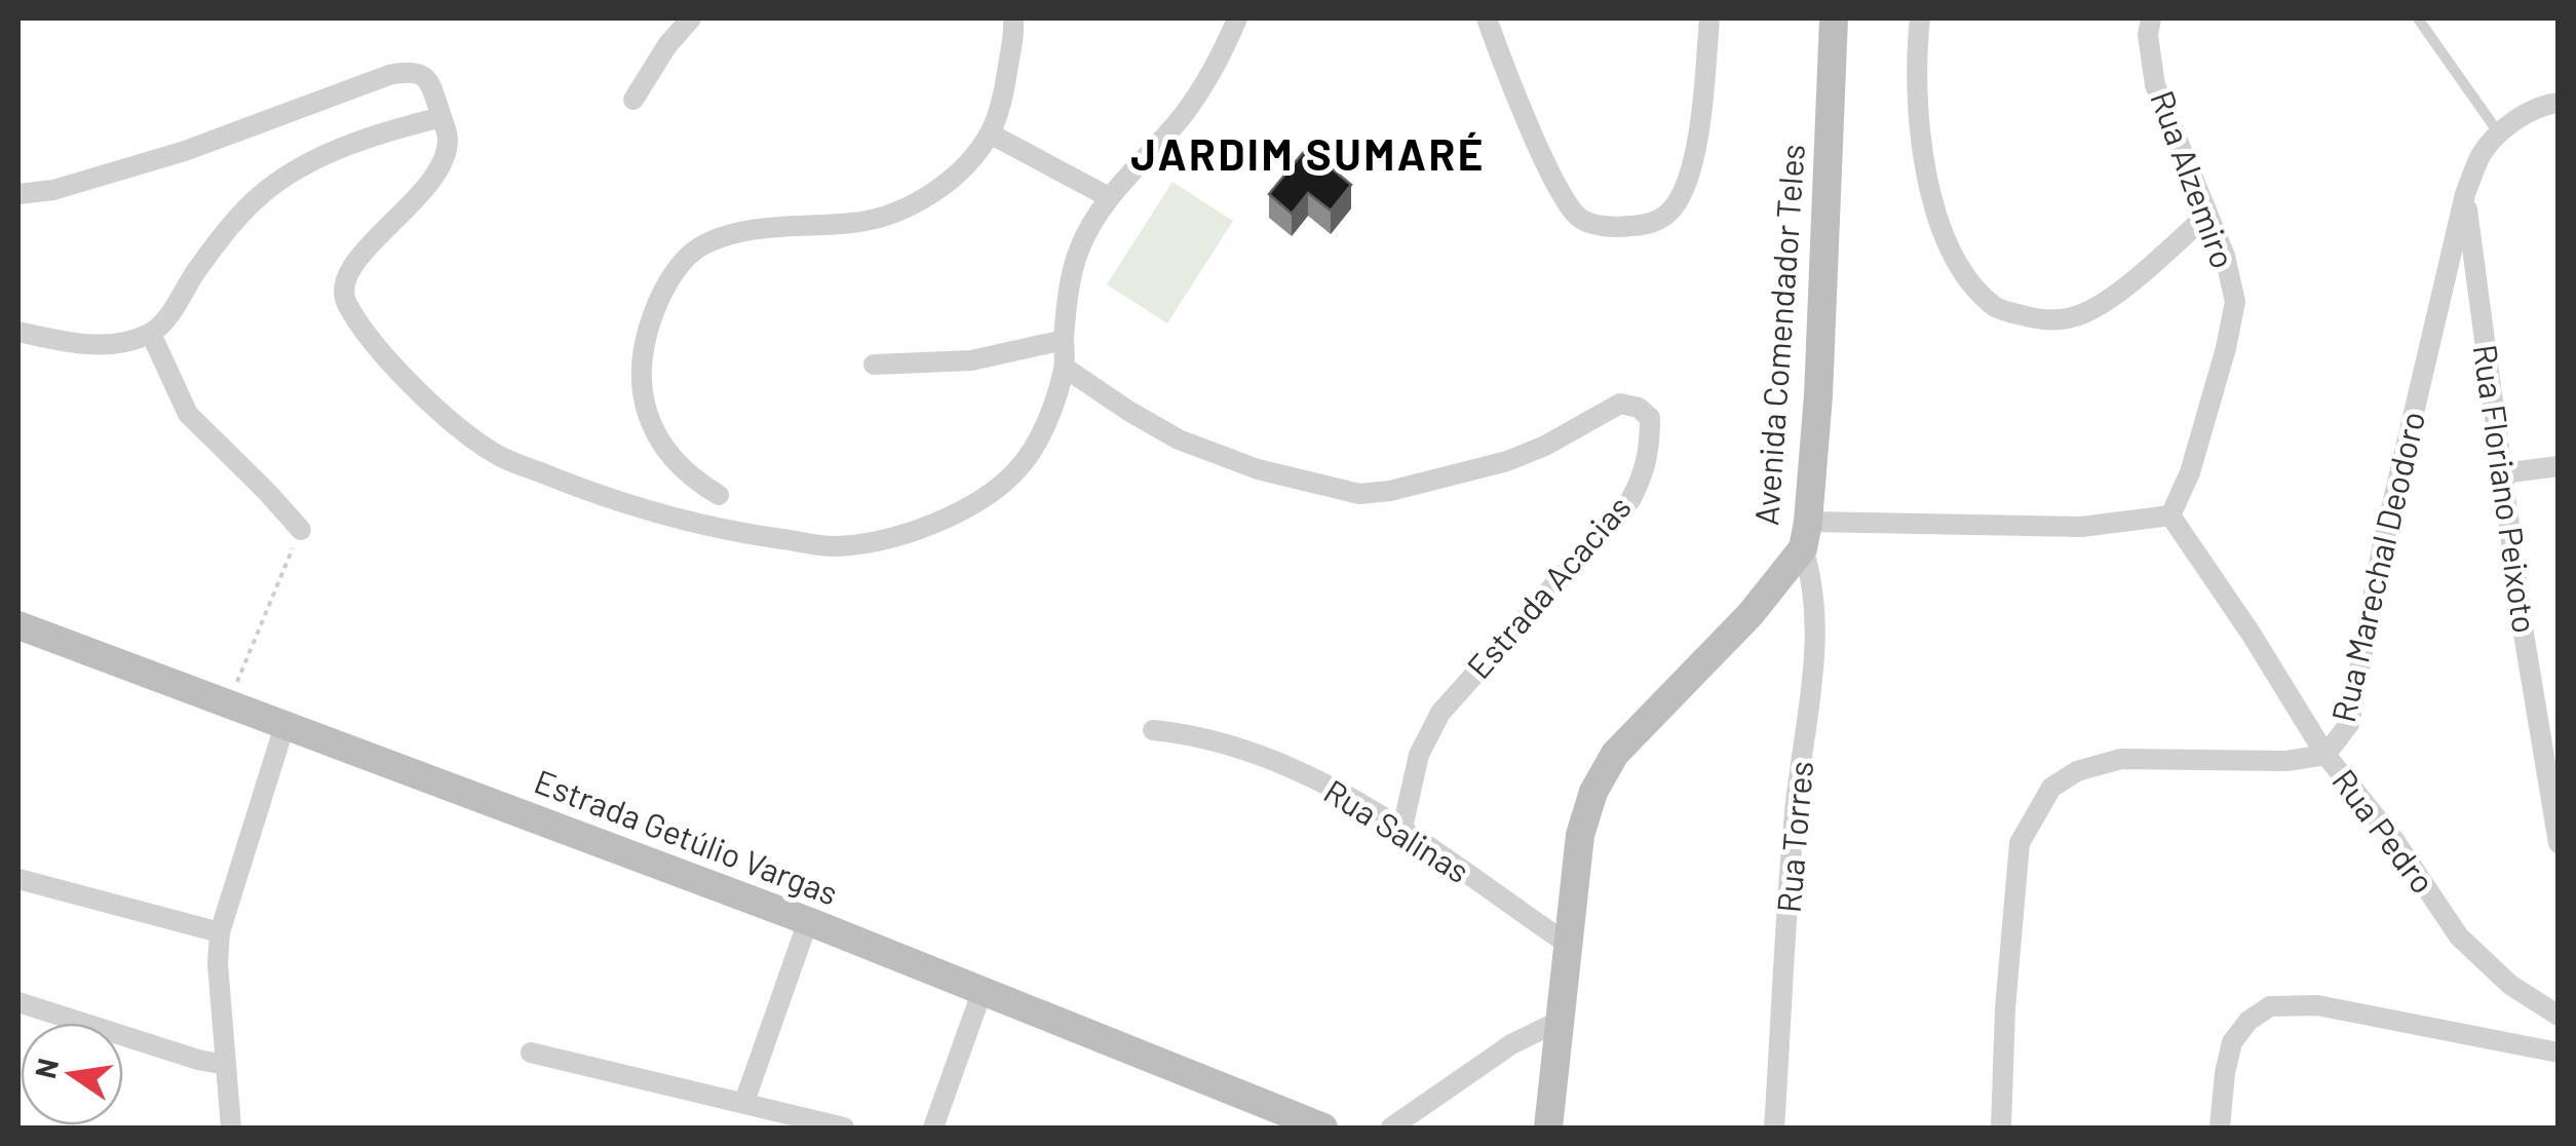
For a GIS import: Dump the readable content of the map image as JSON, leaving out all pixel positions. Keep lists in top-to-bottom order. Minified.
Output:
{"streets":{"main road":["Avenida Comendador Teles","Estrada Getúlio Vargas"],"street":["Rua Alzemiro","Rua Floriano Peixoto","Rua Marechal Deodoro","Estrada Acacias","Rua Salinas","Rua Pedro","Rua Torres"]},"crossings":[["Rua Alzemiro","Rua Pedro"],["Avenida Comendador Teles","Rua Salinas"],["Avenida Comendador Teles","Rua Torres"],["Rua Floriano Peixoto","Rua Marechal Deodoro"],["Rua Marechal Deodoro","Rua Pedro"],["Estrada Acacias","Rua Salinas"]],"districts":["JARDIM SUMARÉ"],"north":"left"}
